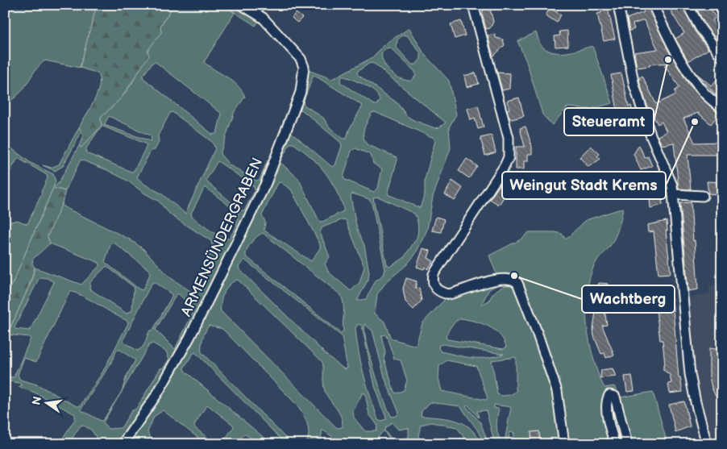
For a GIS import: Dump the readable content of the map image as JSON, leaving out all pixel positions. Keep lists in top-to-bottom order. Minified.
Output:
{"streets":{"street":["ARMENSÜNDERGRABEN"]},"places":["Steueramt","Weingut Stadt Krems","Wachtberg"],"north":"left"}
